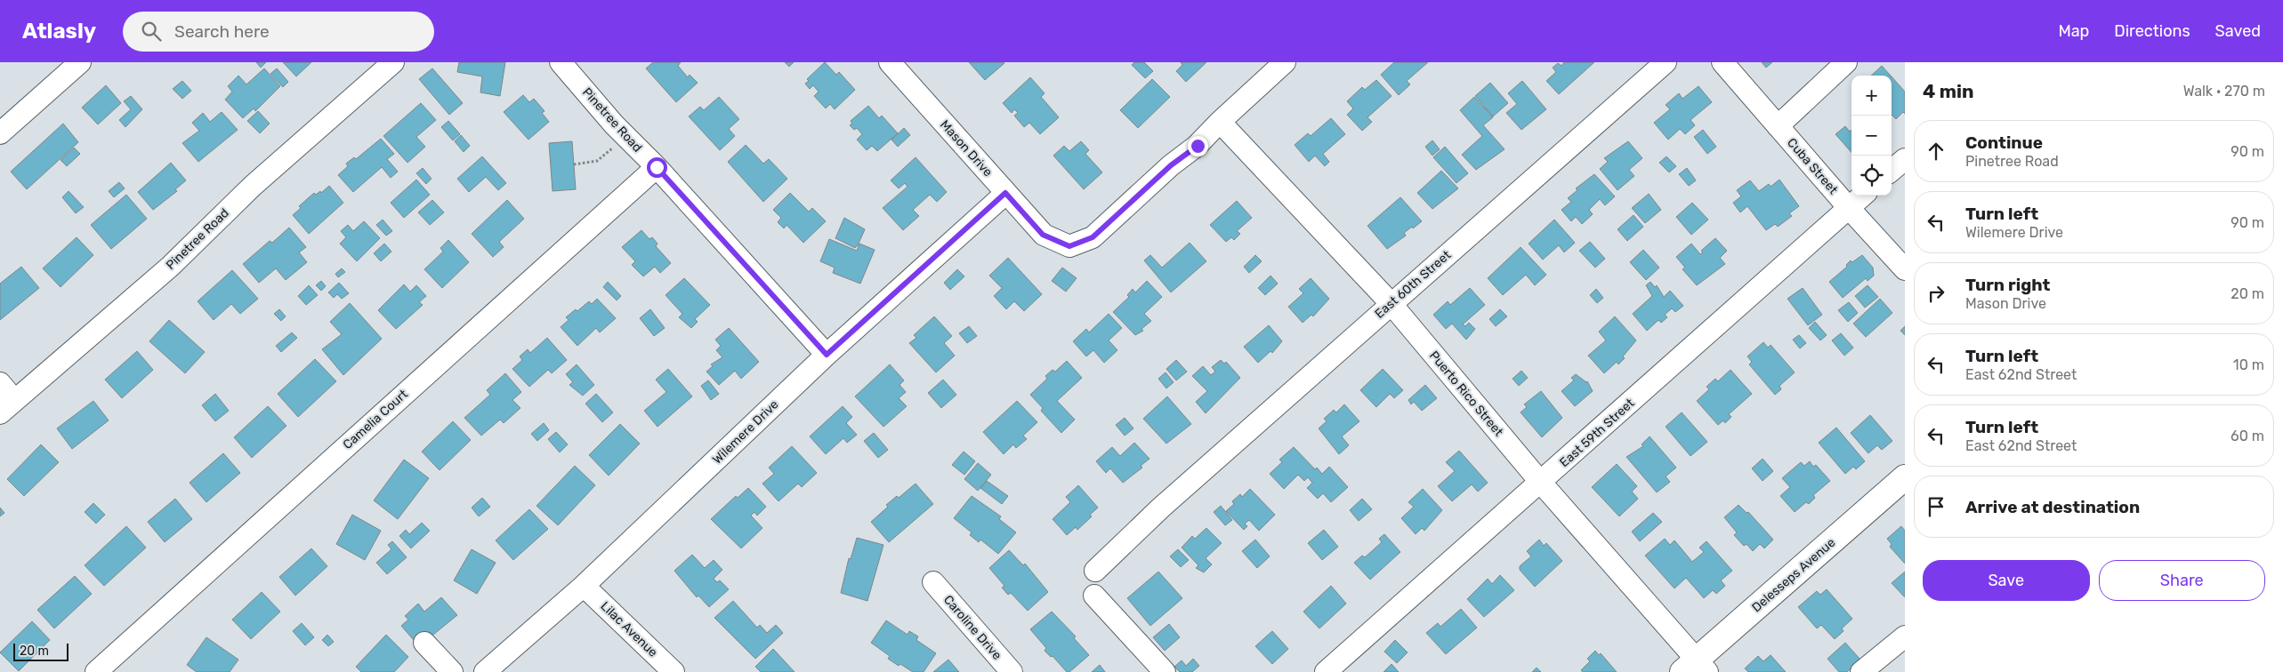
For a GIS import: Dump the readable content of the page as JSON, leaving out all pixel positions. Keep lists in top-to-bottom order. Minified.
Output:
{"streets":{"main road":["Delesseps Avenue"],"street":["Pinetree Road","Mason Drive","Cuba Street","East 60th Street","Puerto Rico Street","Camelia Court","Wilemere Drive","East 59th Street","Caroline Drive","Lilac Avenue"]},"crossings":[["Pinetree Road","Camelia Court"],["Pinetree Road","Wilemere Drive"],["Mason Drive","Puerto Rico Street"],["Mason Drive","Wilemere Drive"],["Cuba Street","East 59th Street"],["East 60th Street","Puerto Rico Street"],["Puerto Rico Street","East 59th Street"],["Puerto Rico Street","Delesseps Avenue"],["Wilemere Drive","Lilac Avenue"]],"scale_bar":"20 m","page":{"header":"Atlasly","search":"Search here","nav":["Map","Directions","Saved"],"heading":["4 min","Walk · 270 m"],"map_buttons":["+","−"],"list":[["Continue","Pinetree Road","90 m"],["Turn left","Wilemere Drive","90 m"],["Turn right","Mason Drive","20 m"],["Turn left","East 62nd Street","10 m"],["Turn left","East 62nd Street","60 m"],"Arrive at destination"],"buttons":["Save","Share"],"scale":"20 m"}}
